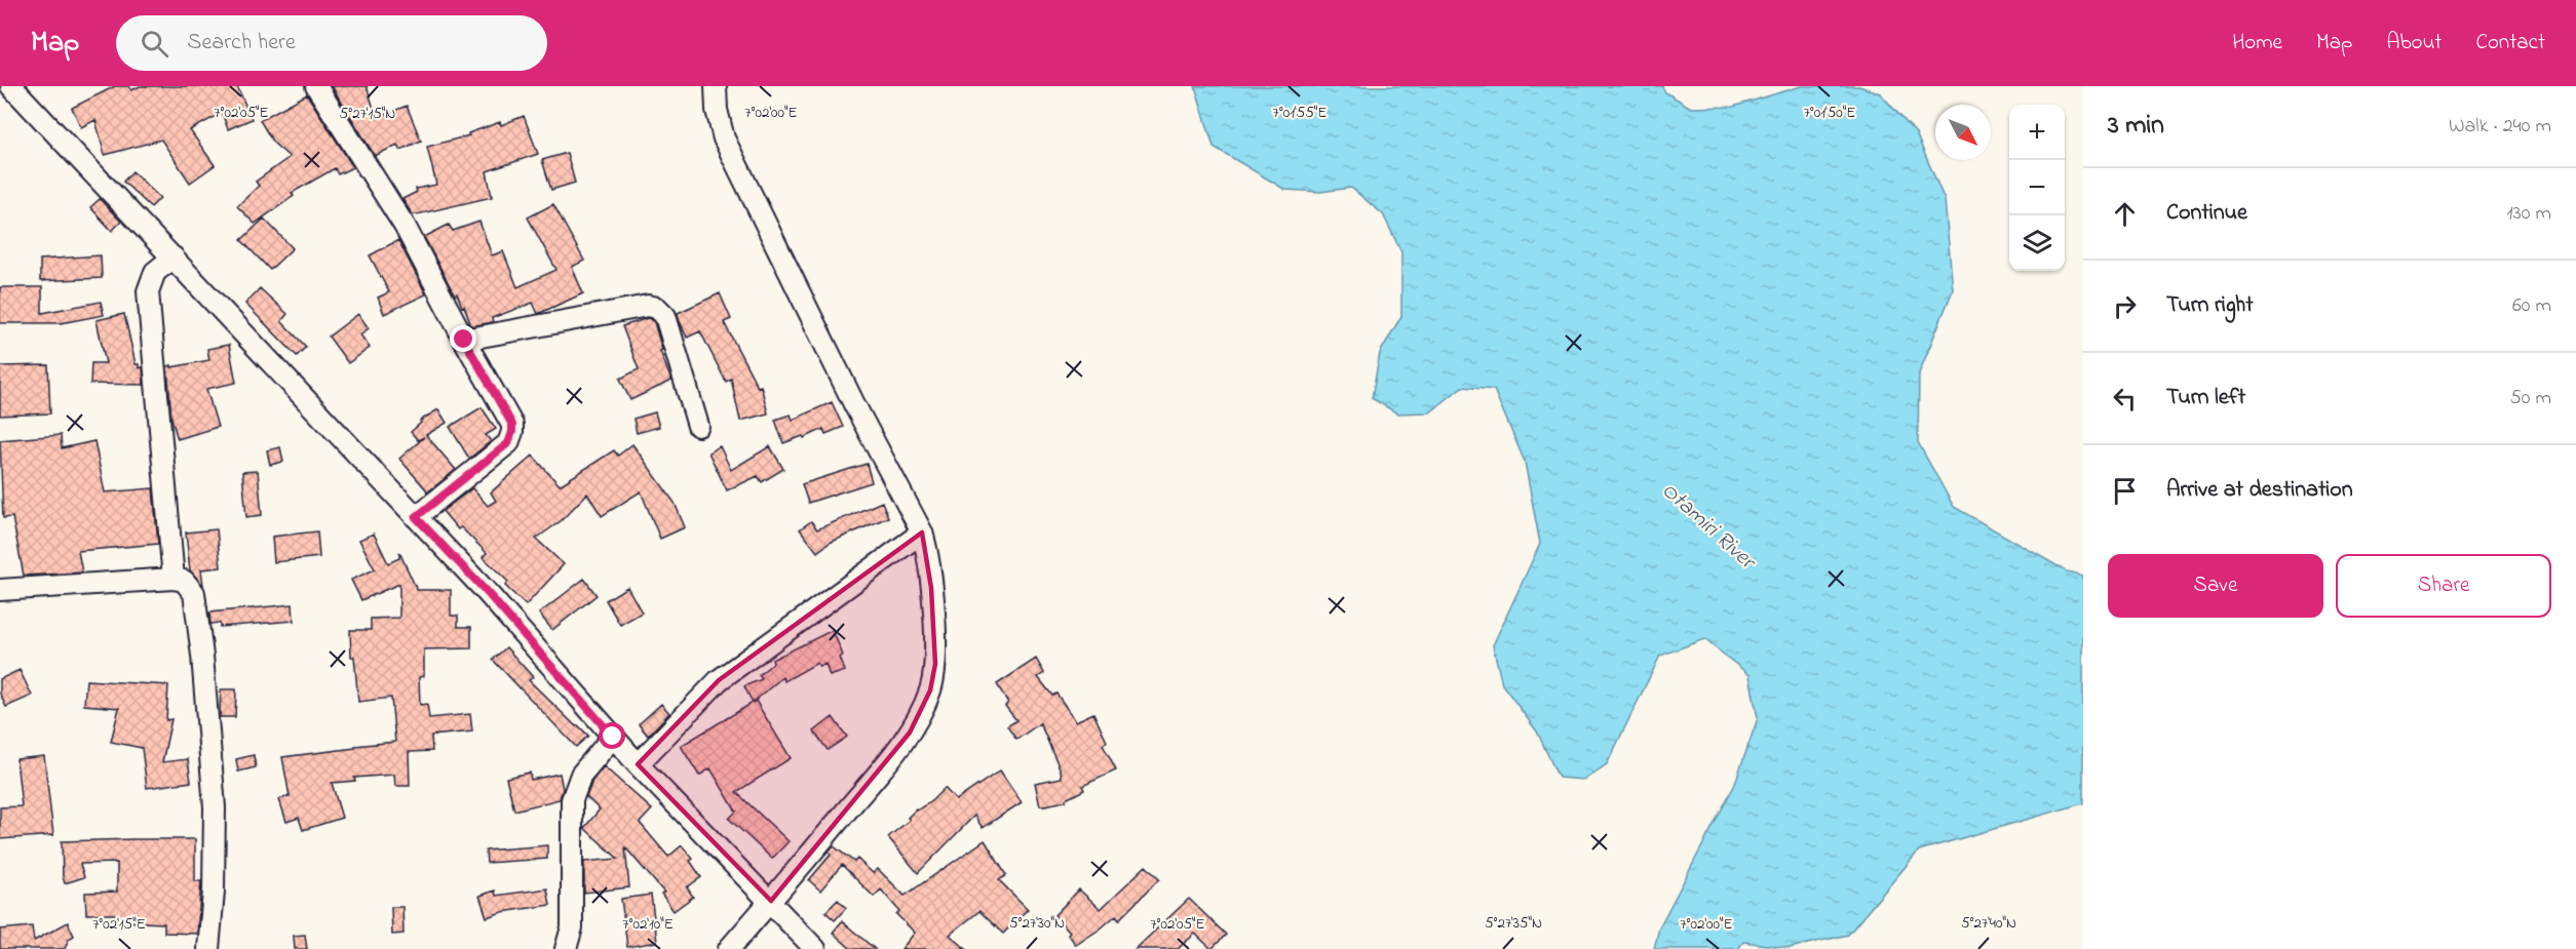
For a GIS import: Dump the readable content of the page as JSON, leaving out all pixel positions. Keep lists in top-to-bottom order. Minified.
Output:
{"water":["Otamiri River"],"north":"bottom right","page":{"header":"Map","search":"Search here","nav":["Home","Map","About","Contact"],"heading":["3 min","Walk · 240 m"],"map_buttons":["+","−"],"list":[["Continue","130 m"],["Turn right","60 m"],["Turn left","50 m"],"Arrive at destination"],"buttons":["Save","Share"]},"coordinates":["7°01'50\"E","7°02'05\"E","7°02'00\"E","7°01'55\"E","5°27'15\"N","5°27'30\"N","5°27'35\"N","5°27'40\"N","7°02'15\"E","7°02'10\"E"]}
